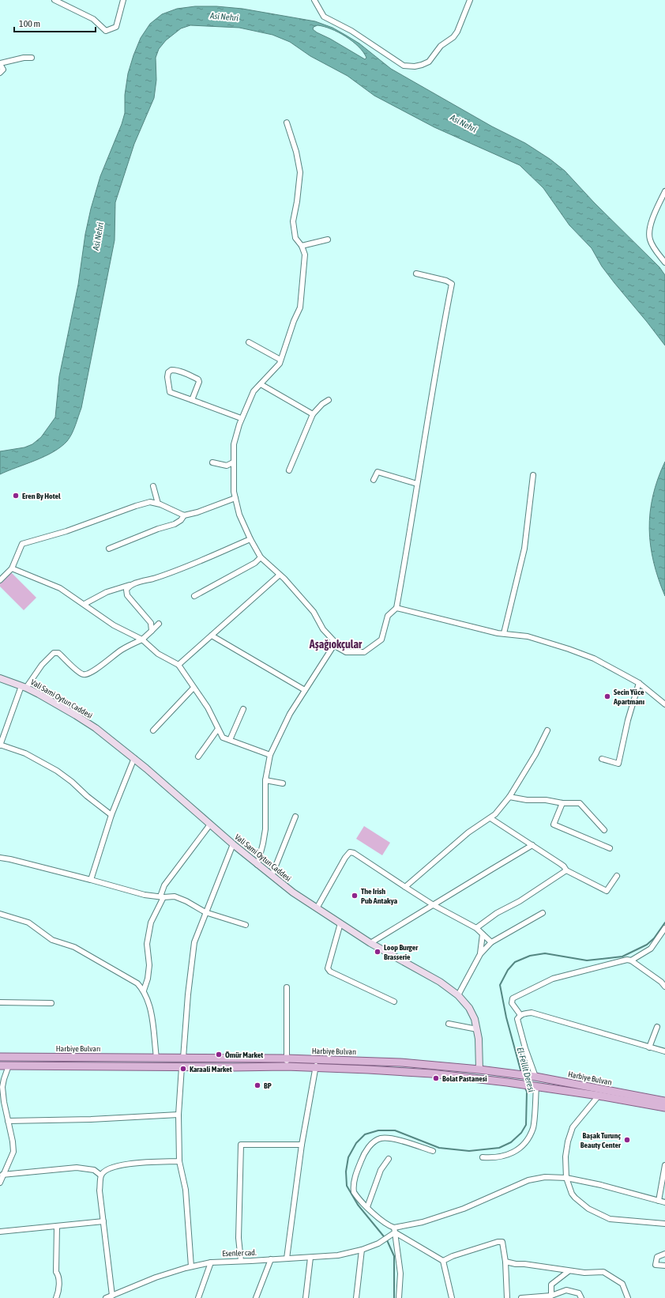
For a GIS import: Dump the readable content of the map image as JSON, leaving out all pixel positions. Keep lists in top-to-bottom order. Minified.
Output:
{"streets":{"main road":["Harbiye Bulvarı"],"street":["Vali Sami Oytun Caddesi","Esenler cad."]},"crossings":[["Vali Sami Oytun Caddesi","Harbiye Bulvarı"]],"districts":["Aşağıokçular"],"water":["Asi Nehri","El-Fellit Deresi"],"places":["Eren By Hotel","Secin Yüce Apartmanı","The Irish Pub Antakya","Loop Burger Brasserie","Ömür Market","Karaali Market","Bolat Pastanesi","BP","Başak Turunç Beauty Center"],"scale_bar":"100 m"}
